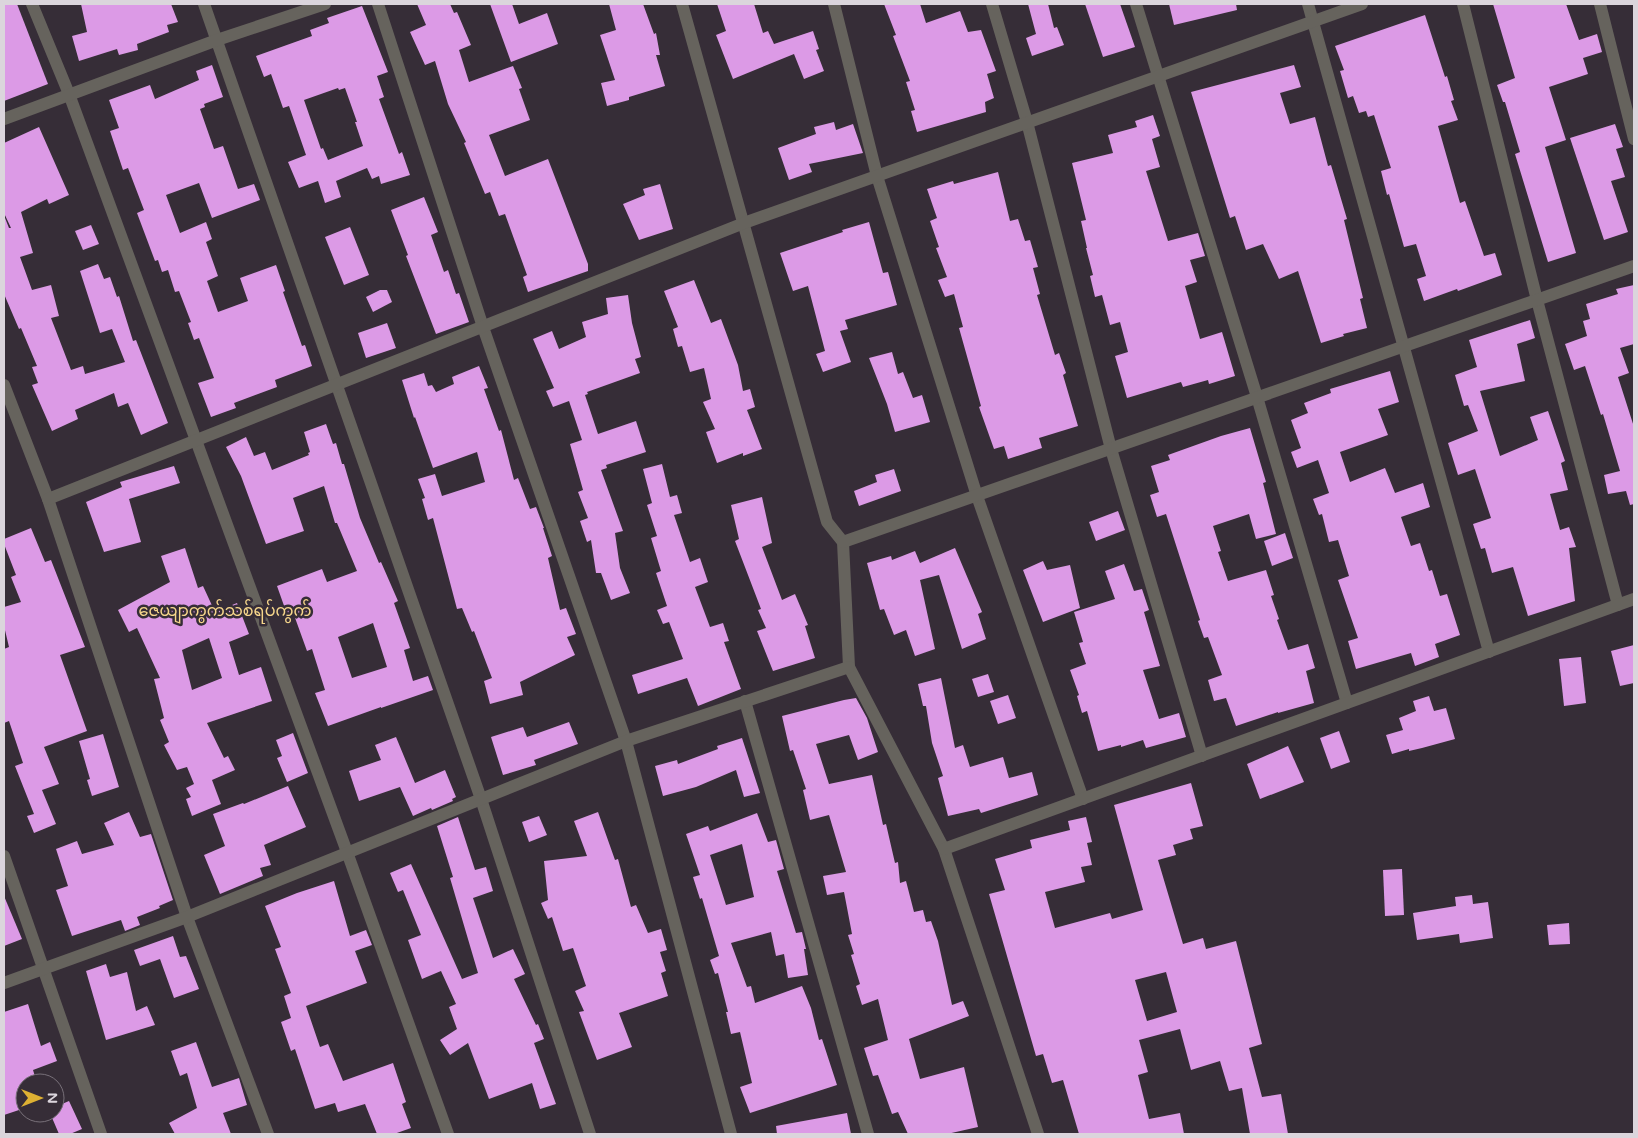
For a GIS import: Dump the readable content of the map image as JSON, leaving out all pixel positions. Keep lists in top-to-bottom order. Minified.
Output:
{"districts":["ဇေယျာကွက်သစ်ရပ်ကွက်"],"north":"right"}
